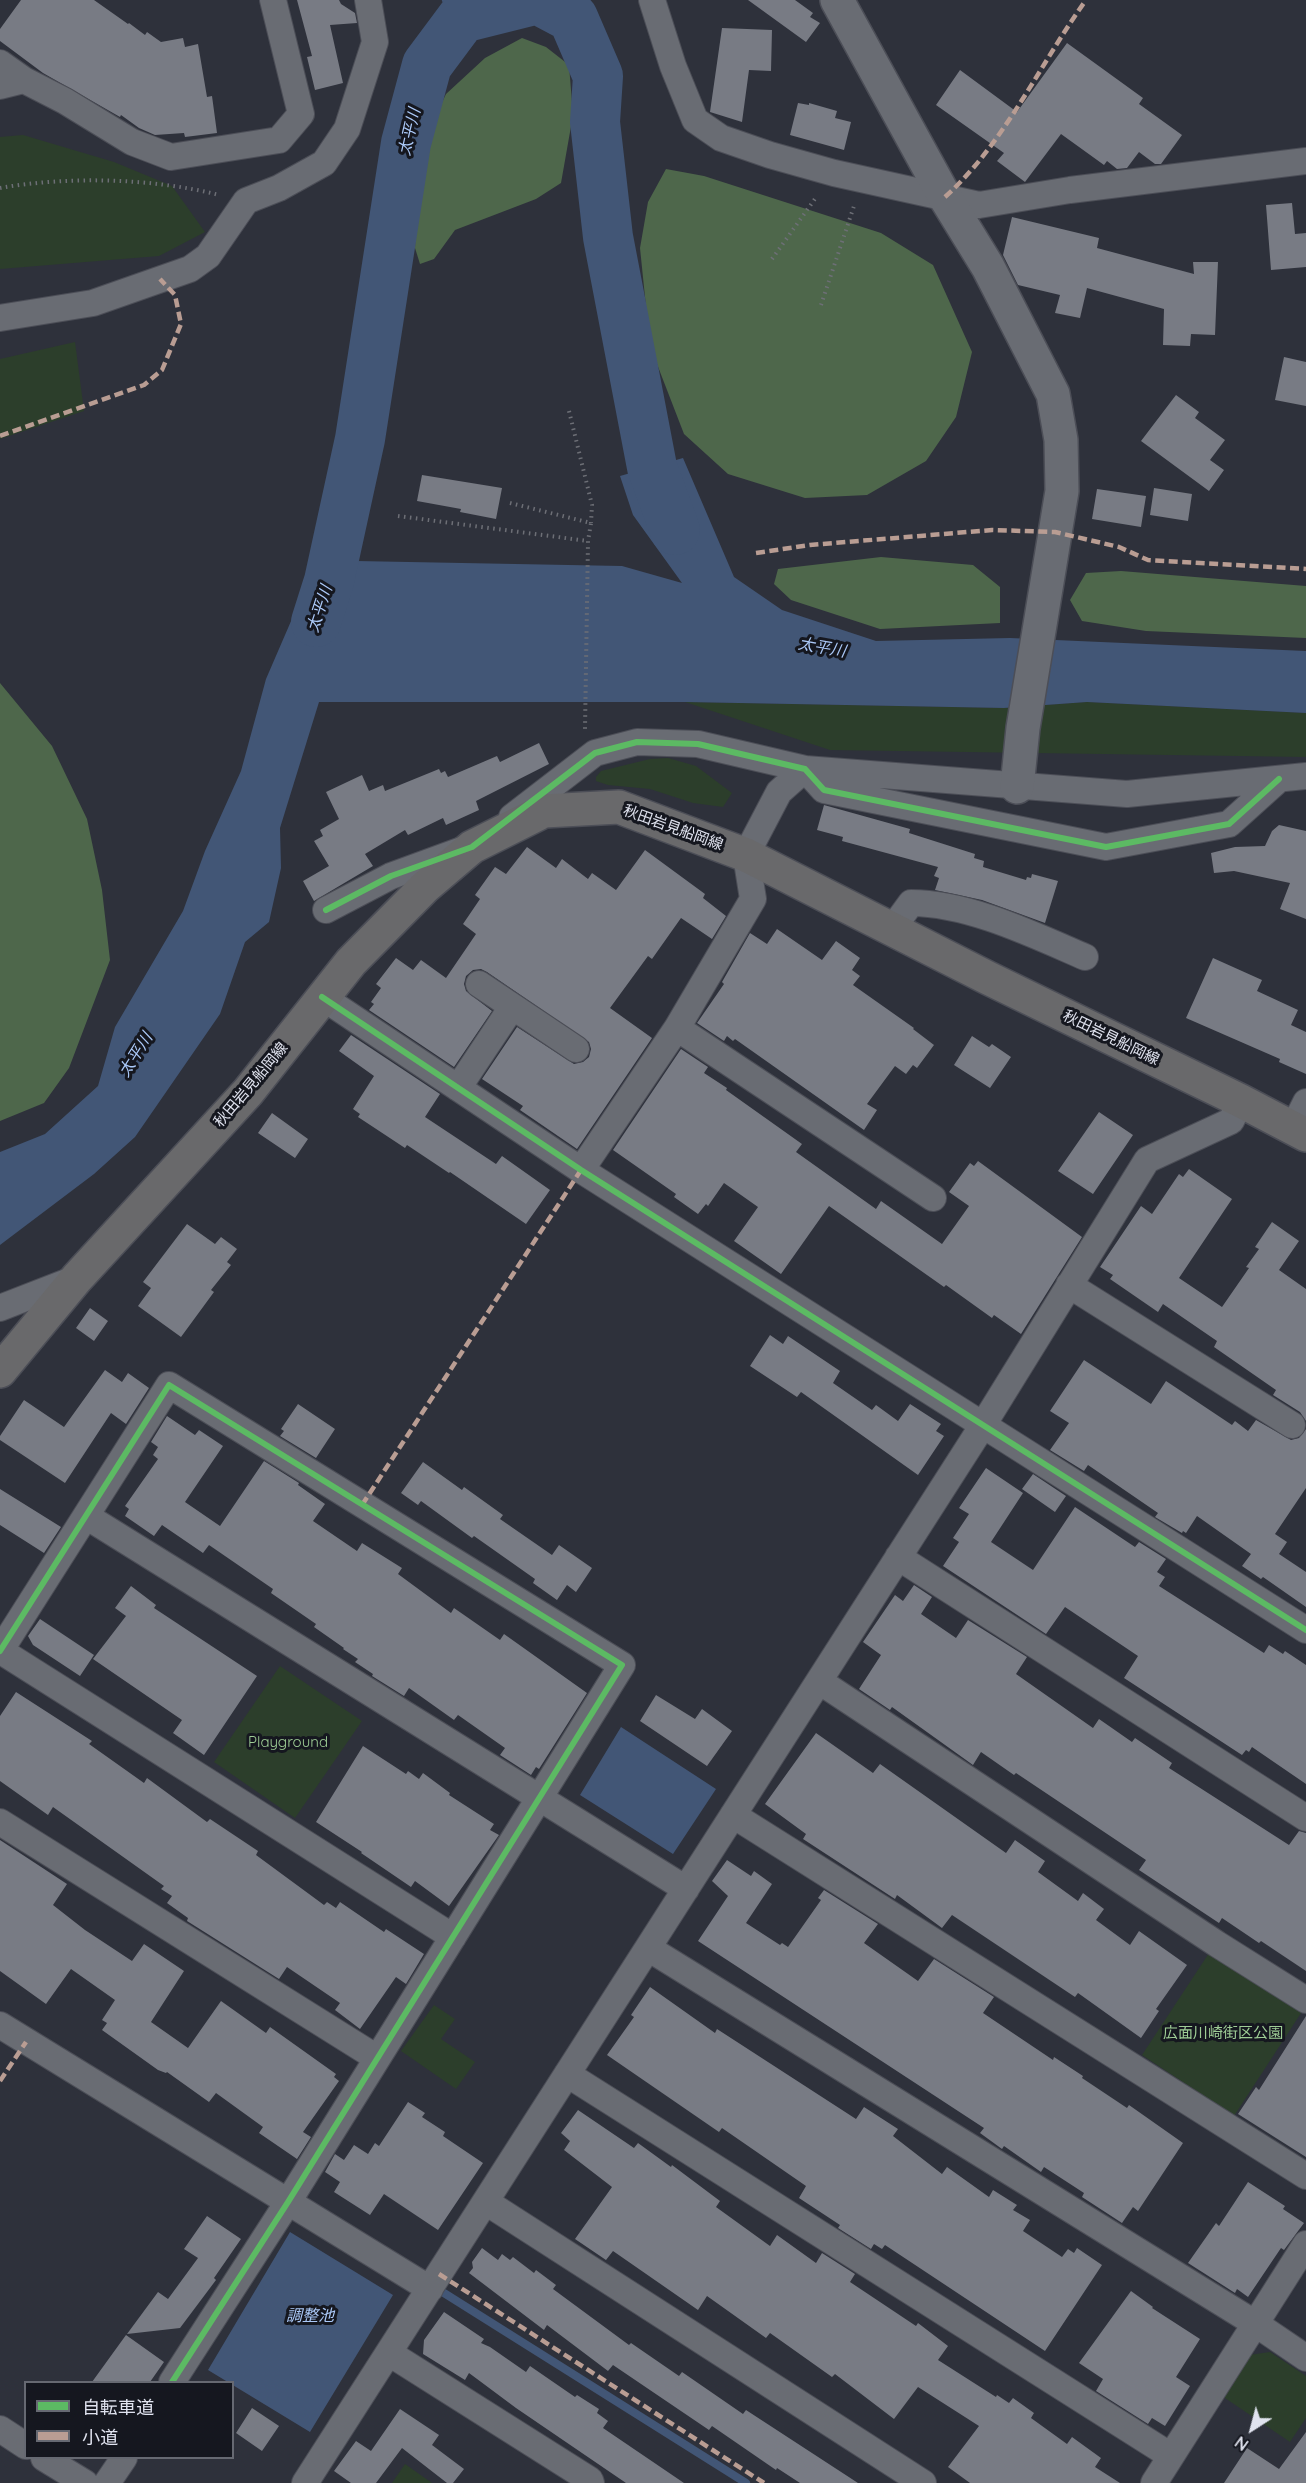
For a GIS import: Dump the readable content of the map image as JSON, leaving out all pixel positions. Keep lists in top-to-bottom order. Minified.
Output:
{"streets":{"main road":["秋田岩見船岡線"]},"water":["太平川","調整池"],"parks":["Playground","広面川崎街区公園"],"legend":["自転車道","小道"],"north":"bottom left"}
